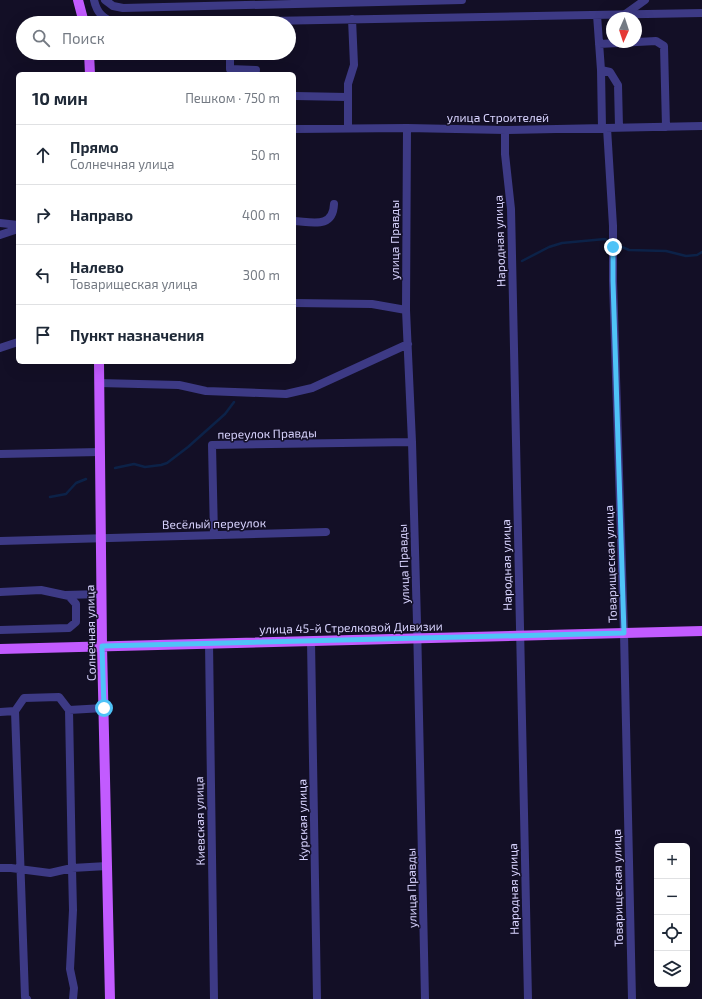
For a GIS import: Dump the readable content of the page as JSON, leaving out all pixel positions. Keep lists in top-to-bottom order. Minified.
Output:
{"streets":{"main road":["улица 45-й Стрелковой Дивизии","Солнечная улица"],"street":["улица Строителей","улица Правды","Народная улица","переулок Правды","Весёлый переулок","Товарищеская улица","Курская улица","Киевская улица"]},"crossings":[["улица Строителей","улица Правды"],["улица Строителей","Народная улица"],["улица Строителей","Товарищеская улица"],["улица Правды","переулок Правды"],["улица Правды","улица 45-й Стрелковой Дивизии"],["Народная улица","улица 45-й Стрелковой Дивизии"],["переулок Правды","Весёлый переулок"],["Весёлый переулок","Солнечная улица"],["Товарищеская улица","улица 45-й Стрелковой Дивизии"],["улица 45-й Стрелковой Дивизии","Солнечная улица"],["улица 45-й Стрелковой Дивизии","Курская улица"],["улица 45-й Стрелковой Дивизии","Киевская улица"]],"north":"bottom","page":{"search":"Поиск","heading":["10 мин","Пешком · 750 m"],"list":[["Прямо","Солнечная улица","50 m"],["Направо","400 m"],["Налево","Товарищеская улица","300 m"],"Пункт назначения"],"map_buttons":["+","−"]}}
